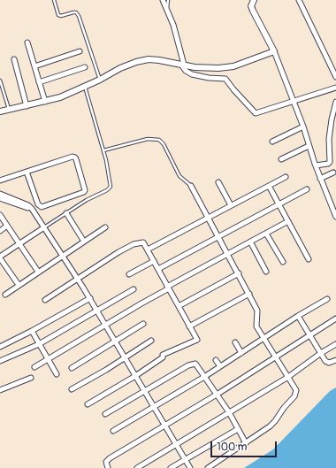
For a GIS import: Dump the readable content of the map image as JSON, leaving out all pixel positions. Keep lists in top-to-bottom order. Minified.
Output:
{"scale_bar":"100 m"}
